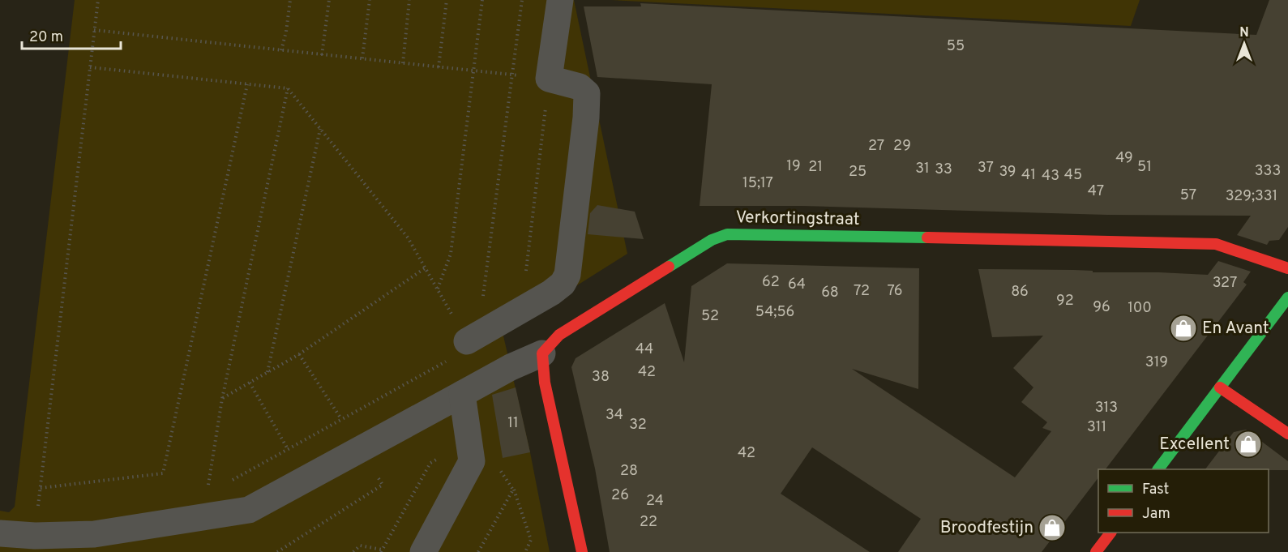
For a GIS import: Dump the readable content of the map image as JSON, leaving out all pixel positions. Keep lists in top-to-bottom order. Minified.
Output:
{"streets":{"street":["Verkortingstraat"]},"places":{"shop":["En Avant","Excellent","Broodfestijn"]},"house_numbers":["55","27","29","49","19","21","51","37","31","33","333","25","39","41","45","43","15;17","47","57","329;331","62","327","64","72","76","86","68","92","96","100","54;56","52","44","319","42","38","313","34","11","32","311","42","28","26","24","22"],"legend":["Fast","Jam"],"scale_bar":"20 m","north":"top"}
